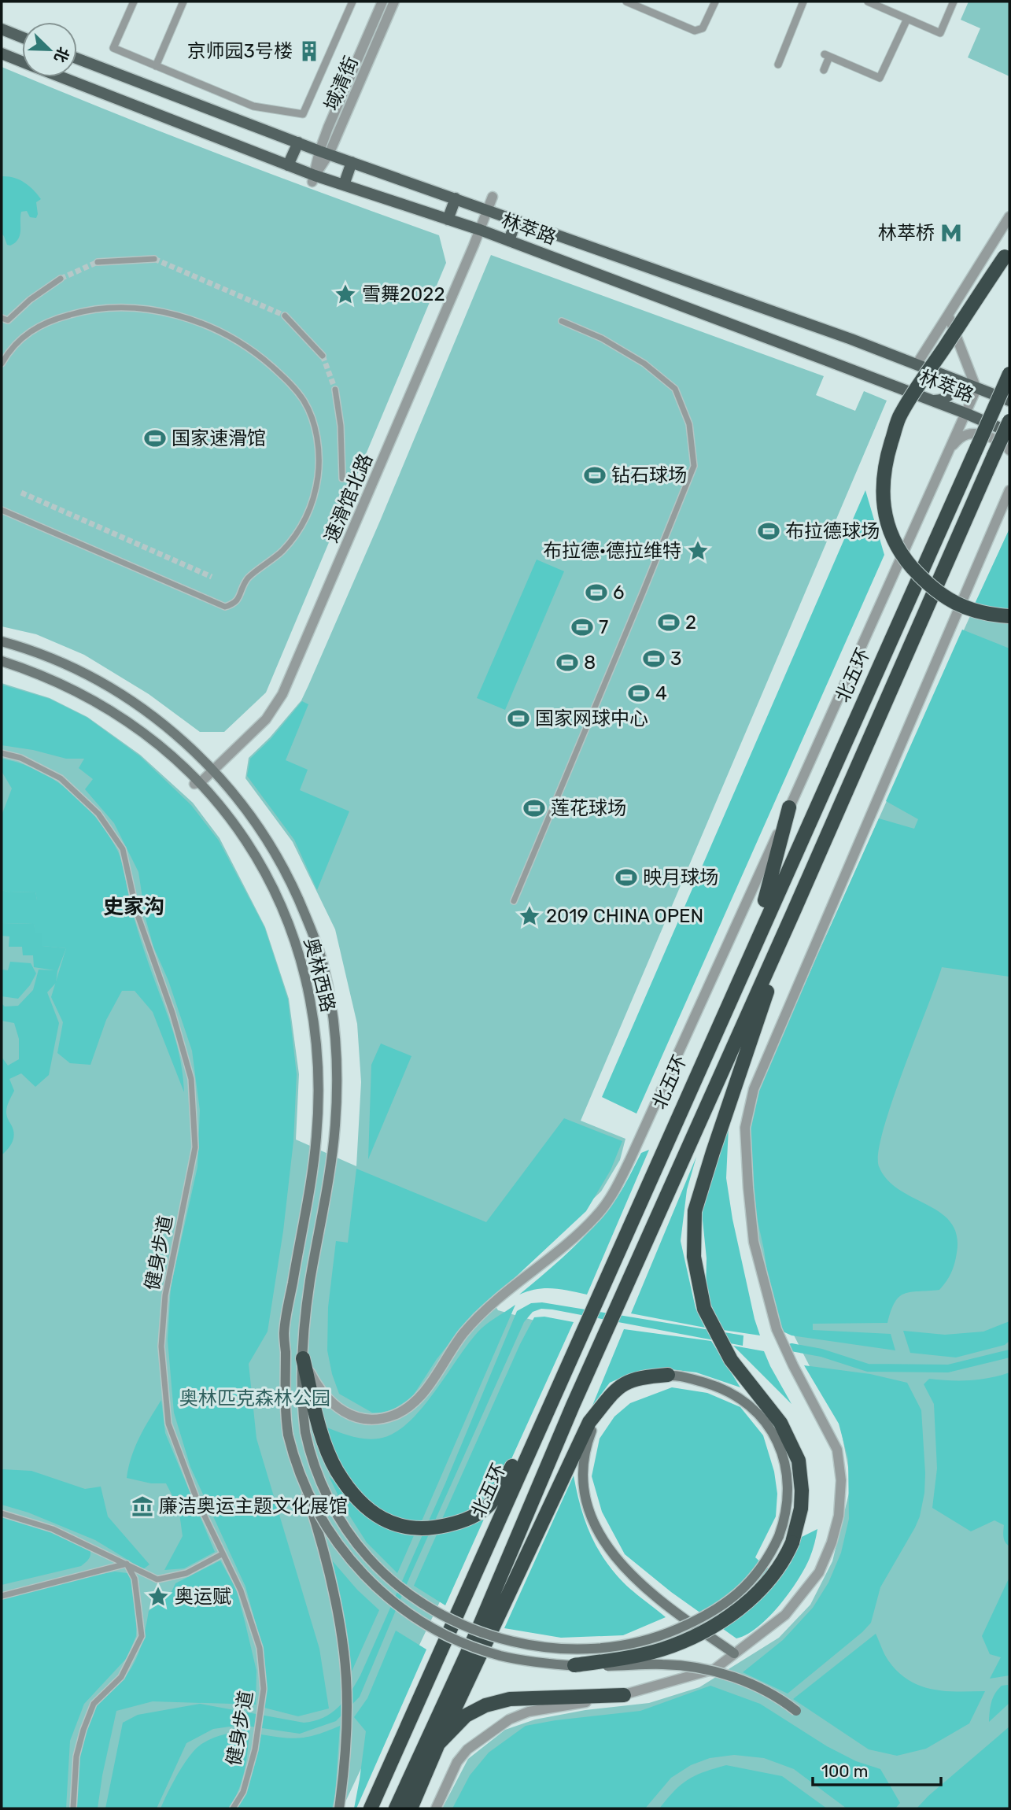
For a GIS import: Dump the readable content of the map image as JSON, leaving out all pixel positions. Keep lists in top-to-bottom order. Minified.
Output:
{"streets":{"highway":["北五环"],"main road":["林萃路","奥林西路"],"street":["域清街","速滑馆北路","健身步道"]},"crossings":[["域清街","林萃路"],["林萃路","速滑馆北路"],["速滑馆北路","奥林西路"]],"districts":["史家沟"],"parks":["奥林匹克森林公园"],"places":{"building":["京师园3号楼"],"metro station":["林萃桥"],"place":["雪舞2022","布拉德·德拉维特","2019 CHINA OPEN","奥运赋"],"sports":["国家速滑馆","钻石球场","布拉德球场","6","2","7","3","8","4","国家网球中心","莲花球场","映月球场"],"museum":["廉洁奥运主题文化展馆"]},"scale_bar":"100 m","north":"bottom right"}
